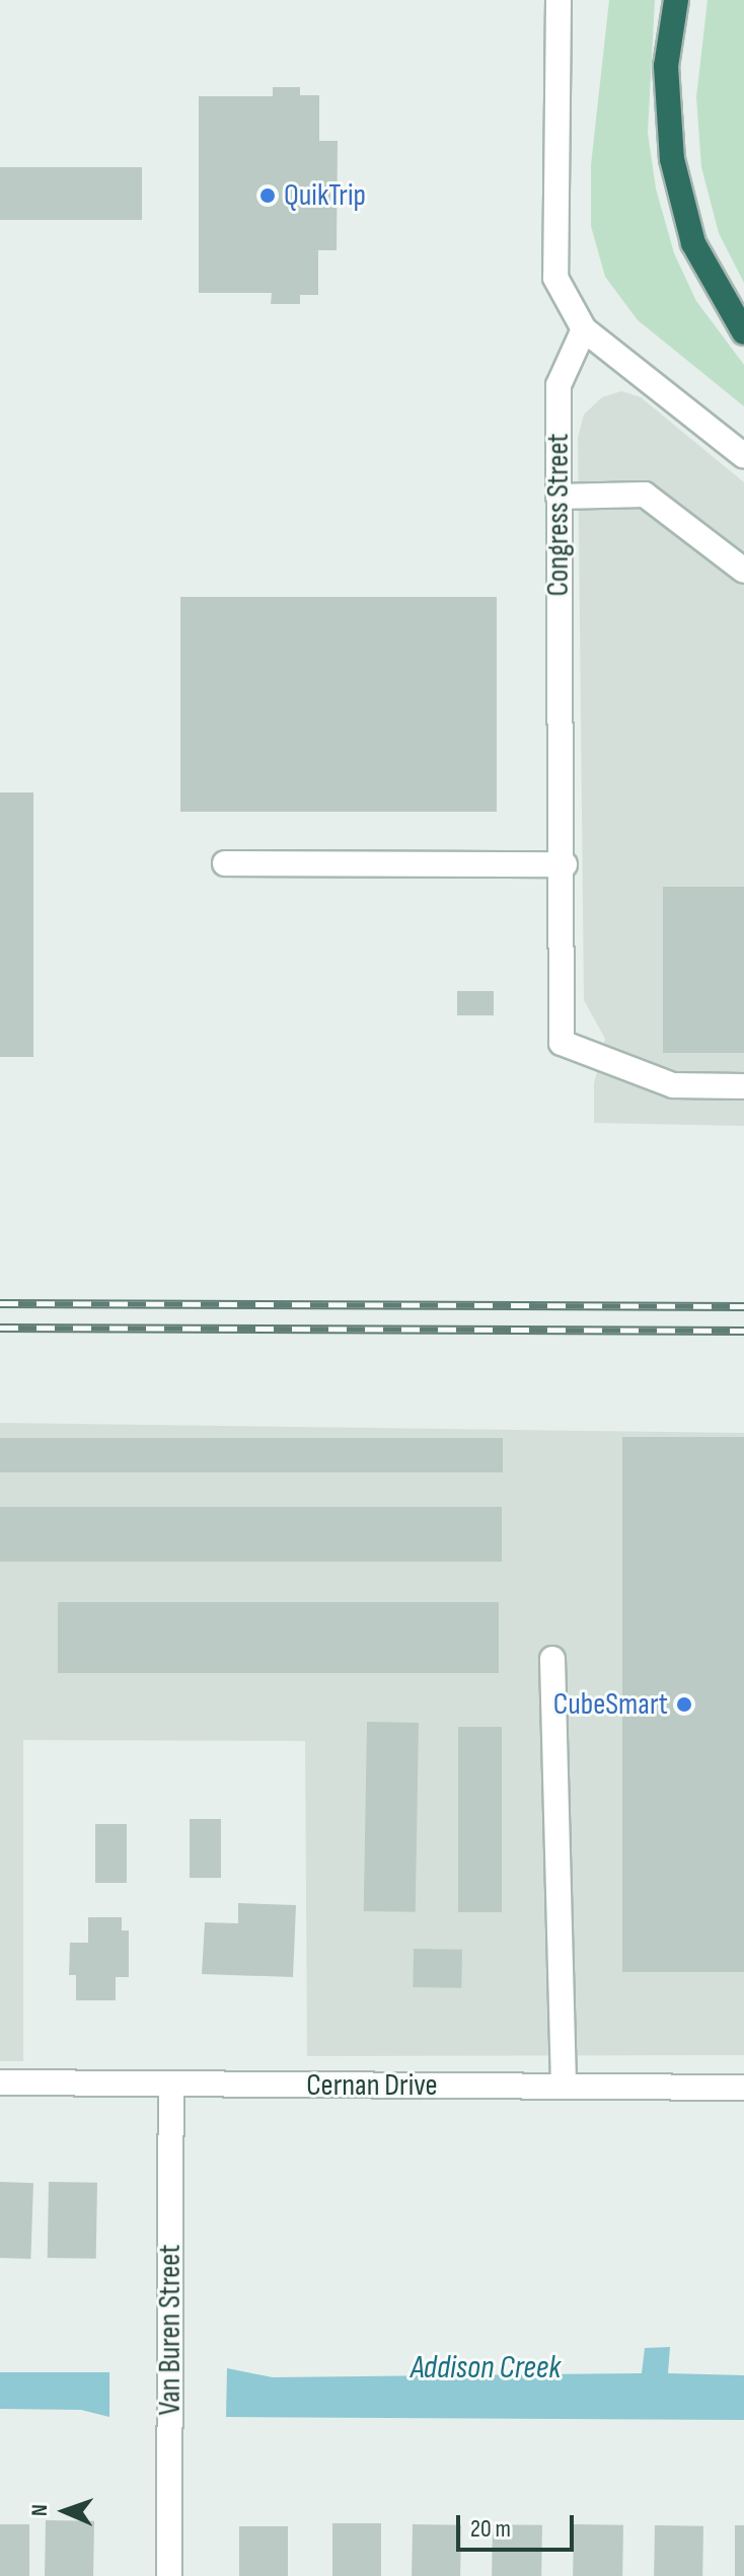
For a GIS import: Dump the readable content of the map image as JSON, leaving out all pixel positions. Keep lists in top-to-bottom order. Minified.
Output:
{"streets":{"street":["Congress Street","Cernan Drive","Van Buren Street"]},"crossings":[["Cernan Drive","Van Buren Street"]],"water":["Addison Creek"],"places":["QuikTrip","CubeSmart"],"scale_bar":"20 m","north":"left"}
